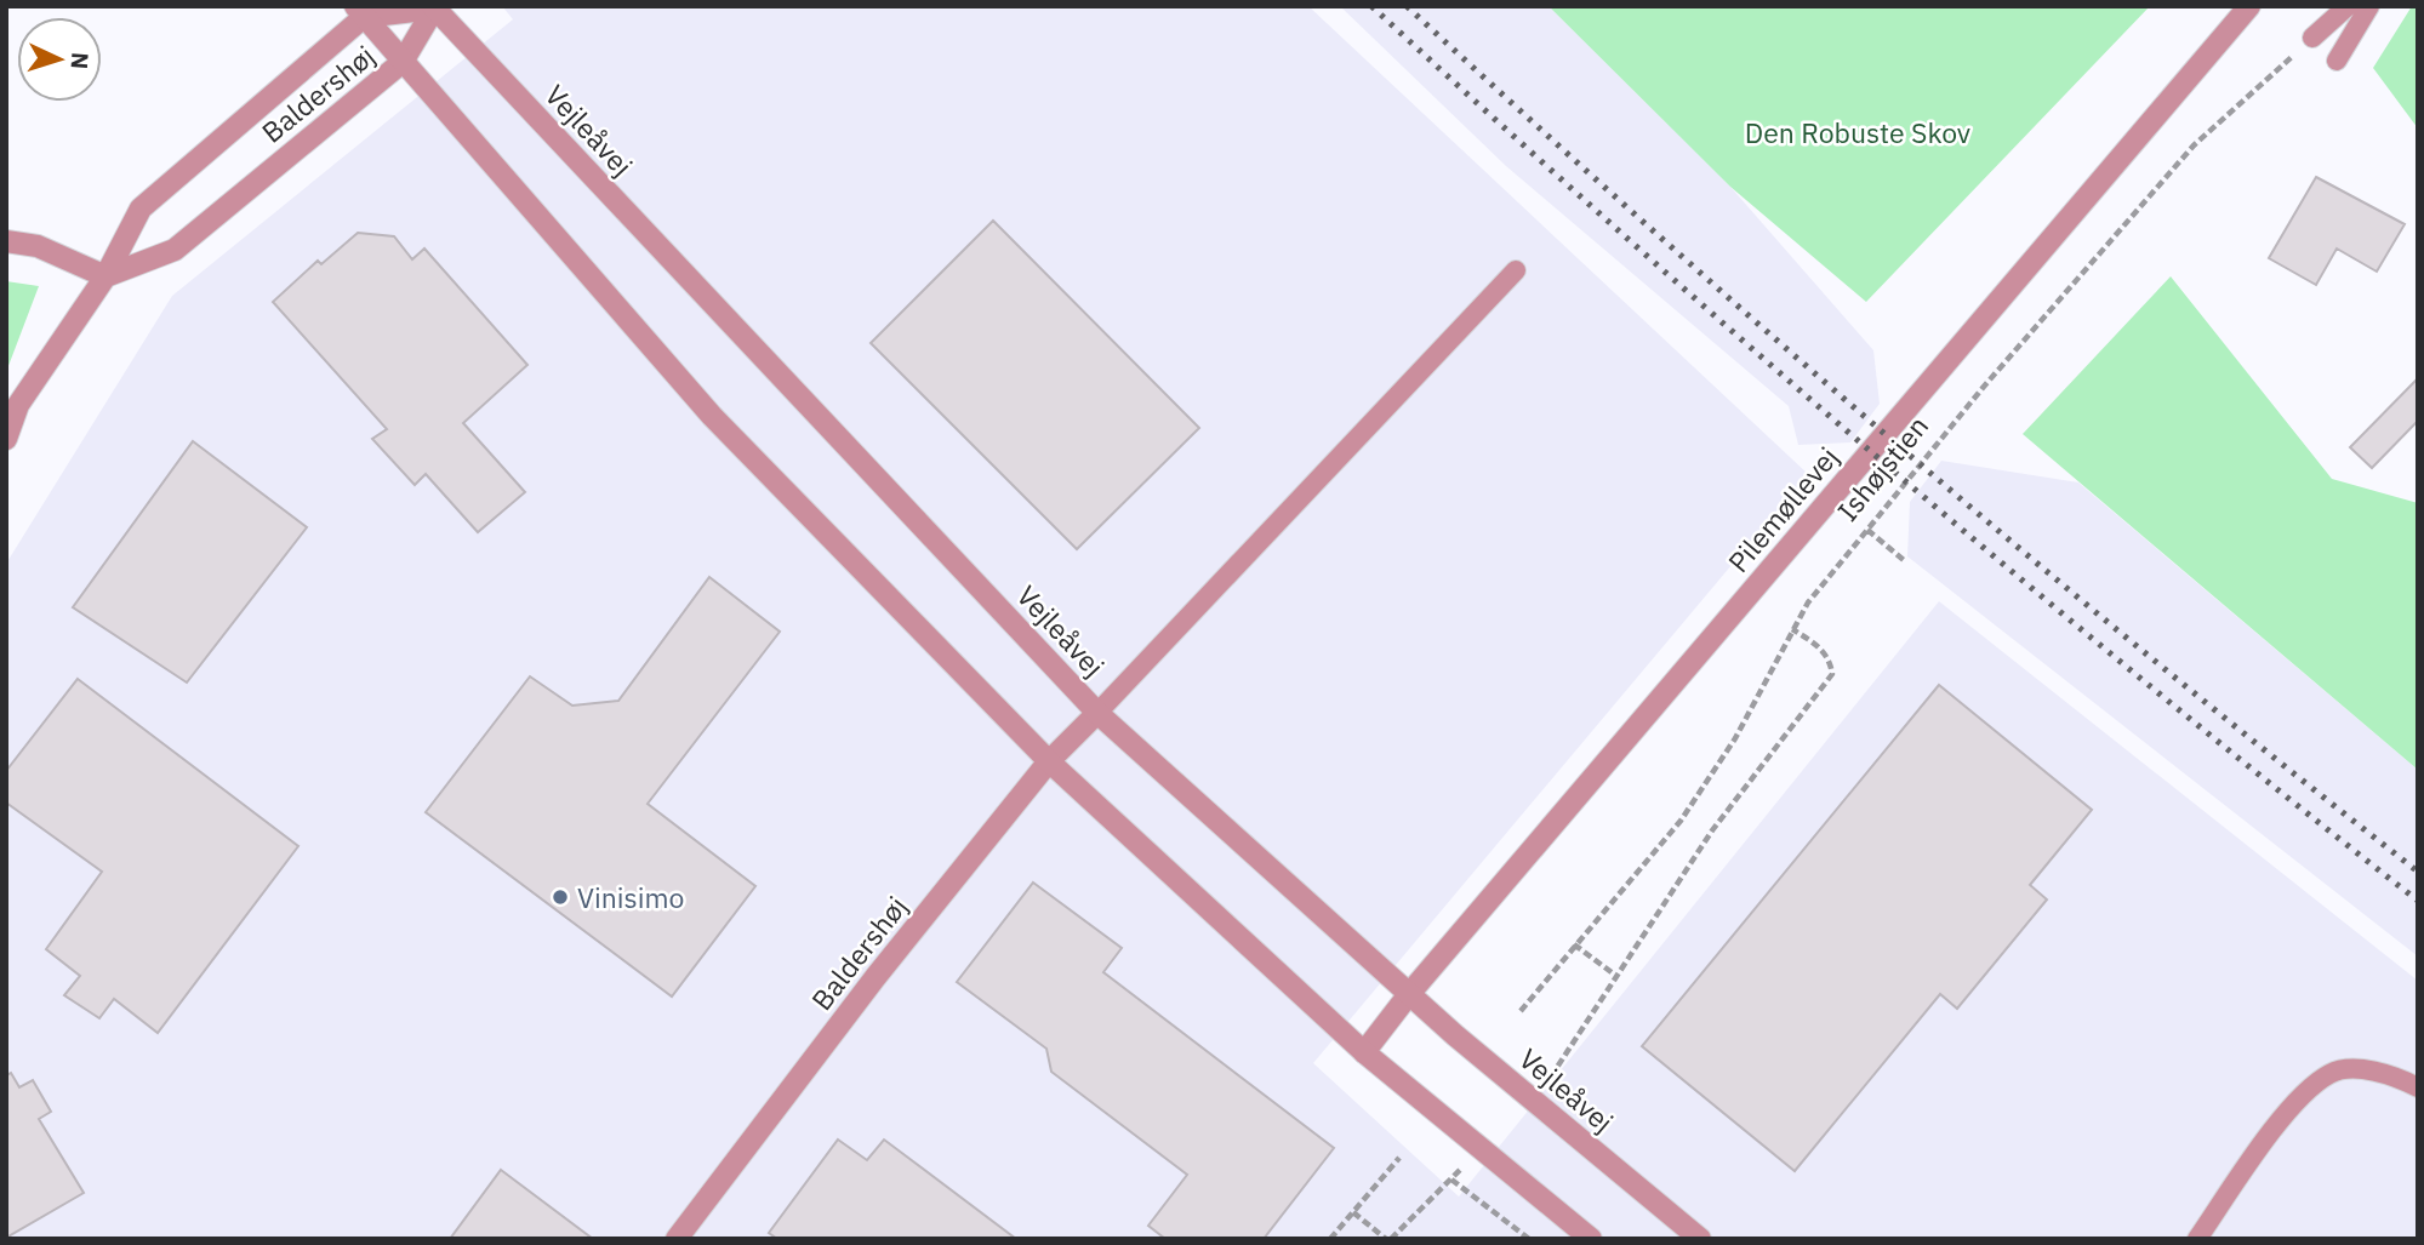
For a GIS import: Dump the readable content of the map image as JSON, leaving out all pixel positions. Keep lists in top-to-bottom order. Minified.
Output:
{"streets":{"street":["Baldershøj","Vejleåvej","Pilemøllevej"],"path":["Ishøjstien"]},"crossings":[["Baldershøj","Vejleåvej"],["Vejleåvej","Pilemøllevej"]],"parks":["Den Robuste Skov"],"places":["Vinisimo"],"north":"right"}
